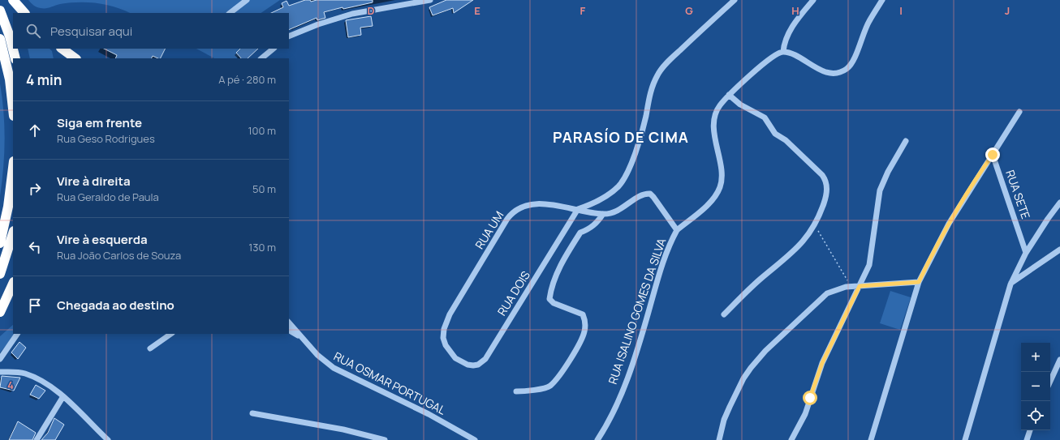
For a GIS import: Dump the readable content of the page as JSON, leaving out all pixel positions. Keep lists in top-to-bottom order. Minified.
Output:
{"streets":{"street":["RUA SETE","RUA UM","RUA DOIS","RUA ISALINO GOMES DA SILVA","RUA OSMAR PORTUGAL"]},"crossings":[["RUA UM","RUA DOIS"],["RUA UM","RUA ISALINO GOMES DA SILVA"]],"districts":["PARASÍO DE CIMA"],"page":{"search":"Pesquisar aqui","heading":["4 min","A pé · 280 m"],"list":[["Siga em frente","Rua Geso Rodrigues","100 m"],["Vire à direita","Rua Geraldo de Paula","50 m"],["Vire à esquerda","Rua João Carlos de Souza","130 m"],"Chegada ao destino"],"map_buttons":["+","−"]},"grid":{"columns":["D","E","F","G","H","I","J"],"rows":["4"]}}
